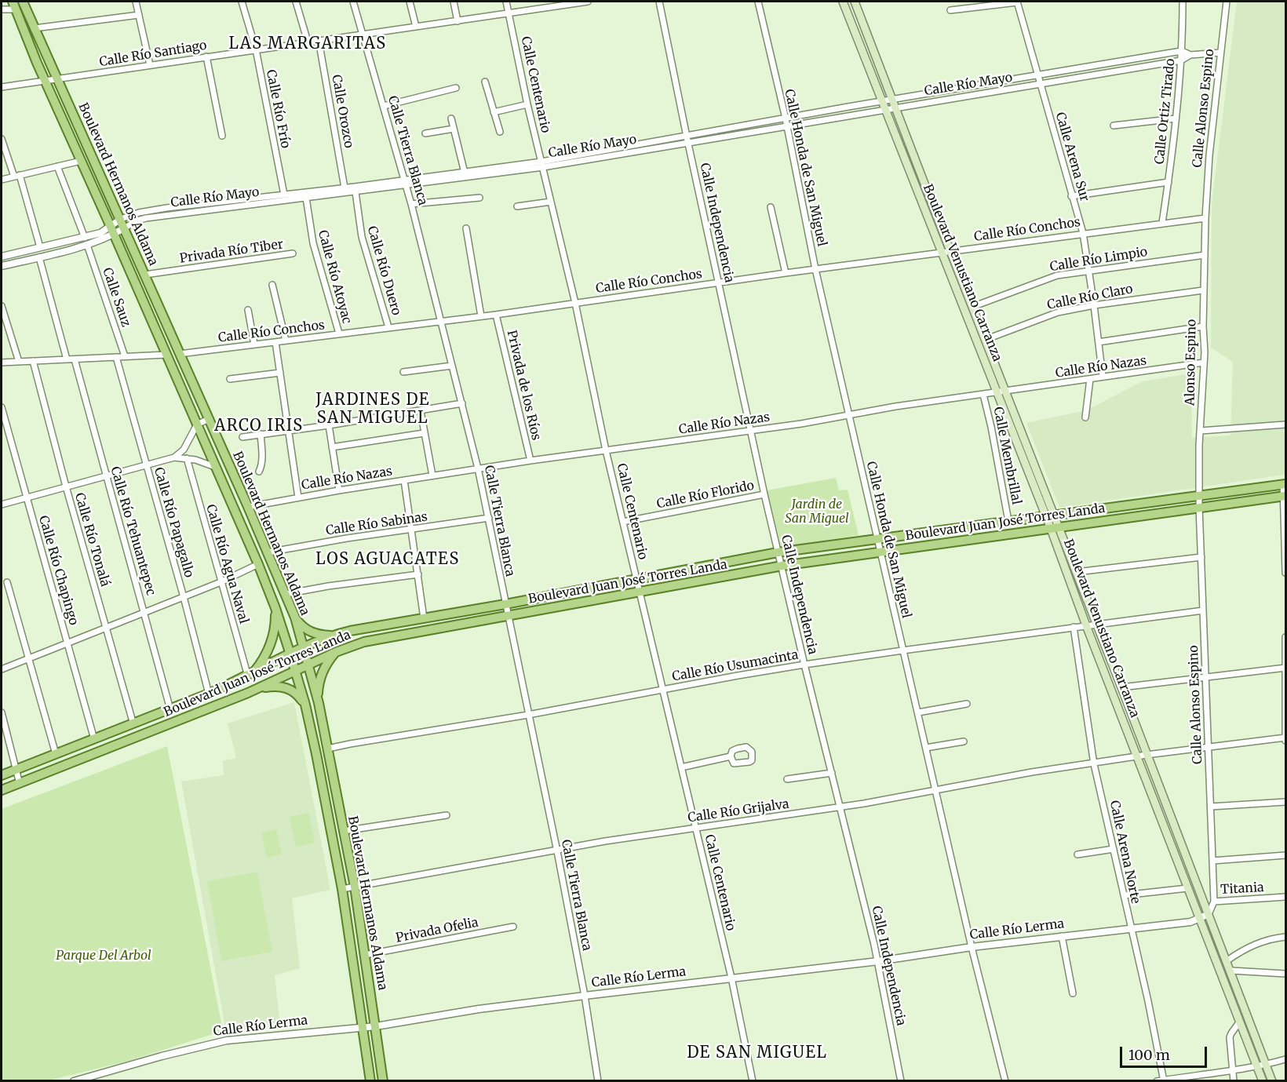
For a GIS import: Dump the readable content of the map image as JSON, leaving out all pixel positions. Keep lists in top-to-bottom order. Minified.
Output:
{"streets":{"main road":["Boulevard Hermanos Aldama","Boulevard Venustiano Carranza","Boulevard Juan José Torres Landa"],"street":["Calle Río Santiago","Calle Centenario","Calle Río Mayo","Calle Alonso Espino","Calle Río Frío","Calle Orozco","Calle Ortiz Tirado","Calle Tierra Blanca","Calle Arena Sur","Calle Honda de San Miguel","Calle Independencia","Calle Río Conchos","Privada Río Tiber","Calle Río Limpio","Calle Río Duero","Calle Río Atoyac","Calle Sauz","Calle Río Claro","Alonso Espino","Calle Río Nazas","Privada de los Ríos","Calle Membrillal","Calle Río Florido","Calle Río Papagallo","Calle Río Sabinas","Calle Río Tehuantepec","Calle Río Tonalá","Calle Río Agua Naval","Calle Río Chapingo","Calle Río Usumacinta","Calle Río Grijalva","Calle Arena Norte","Titania","Calle Río Lerma","Privada Ofelia"]},"crossings":[["Calle Río Santiago","Calle Centenario"],["Calle Río Santiago","Calle Río Frío"],["Calle Río Santiago","Calle Orozco"],["Calle Río Santiago","Calle Tierra Blanca"],["Calle Río Santiago","Boulevard Hermanos Aldama"],["Calle Centenario","Calle Río Mayo"],["Calle Centenario","Calle Río Conchos"],["Calle Centenario","Calle Río Nazas"],["Calle Centenario","Calle Río Florido"],["Calle Centenario","Boulevard Juan José Torres Landa"],["Calle Centenario","Calle Río Usumacinta"],["Calle Centenario","Calle Río Grijalva"],["Calle Centenario","Calle Río Lerma"],["Calle Río Mayo","Calle Alonso Espino"],["Calle Río Mayo","Calle Río Frío"],["Calle Río Mayo","Calle Orozco"],["Calle Río Mayo","Calle Ortiz Tirado"],["Calle Río Mayo","Calle Tierra Blanca"],["Calle Río Mayo","Calle Arena Sur"],["Calle Río Mayo","Calle Honda de San Miguel"],["Calle Río Mayo","Boulevard Hermanos Aldama"],["Calle Río Mayo","Calle Independencia"],["Calle Río Mayo","Calle Río Duero"],["Calle Río Mayo","Boulevard Venustiano Carranza"],["Calle Río Mayo","Calle Río Atoyac"],["Calle Río Mayo","Calle Sauz"],["Calle Alonso Espino","Calle Río Conchos"],["Calle Alonso Espino","Alonso Espino"],["Calle Alonso Espino","Boulevard Juan José Torres Landa"],["Calle Alonso Espino","Calle Río Usumacinta"],["Calle Alonso Espino","Calle Río Grijalva"],["Calle Alonso Espino","Titania"],["Calle Ortiz Tirado","Calle Río Conchos"],["Calle Tierra Blanca","Calle Río Conchos"],["Calle Tierra Blanca","Calle Río Nazas"],["Calle Tierra Blanca","Boulevard Juan José Torres Landa"],["Calle Tierra Blanca","Calle Río Sabinas"],["Calle Tierra Blanca","Calle Río Usumacinta"],["Calle Tierra Blanca","Calle Río Grijalva"],["Calle Tierra Blanca","Calle Río Lerma"],["Calle Arena Sur","Calle Río Conchos"],["Calle Arena Sur","Calle Río Limpio"],["Calle Arena Sur","Calle Río Claro"],["Calle Arena Sur","Calle Río Nazas"],["Calle Honda de San Miguel","Calle Río Conchos"],["Calle Honda de San Miguel","Calle Río Nazas"],["Calle Honda de San Miguel","Boulevard Juan José Torres Landa"],["Calle Honda de San Miguel","Calle Río Usumacinta"],["Calle Honda de San Miguel","Calle Río Grijalva"],["Calle Honda de San Miguel","Calle Río Lerma"],["Boulevard Hermanos Aldama","Calle Río Conchos"],["Boulevard Hermanos Aldama","Privada Río Tiber"],["Boulevard Hermanos Aldama","Calle Río Nazas"],["Boulevard Hermanos Aldama","Boulevard Juan José Torres Landa"],["Boulevard Hermanos Aldama","Calle Río Sabinas"],["Boulevard Hermanos Aldama","Calle Río Usumacinta"],["Boulevard Hermanos Aldama","Calle Río Grijalva"],["Boulevard Hermanos Aldama","Calle Río Lerma"],["Boulevard Hermanos Aldama","Privada Ofelia"],["Calle Independencia","Calle Río Conchos"],["Calle Independencia","Calle Río Nazas"],["Calle Independencia","Calle Río Florido"],["Calle Independencia","Boulevard Juan José Torres Landa"],["Calle Independencia","Calle Río Usumacinta"],["Calle Independencia","Calle Río Grijalva"],["Calle Independencia","Calle Río Lerma"],["Calle Río Conchos","Calle Río Duero"],["Calle Río Conchos","Boulevard Venustiano Carranza"],["Calle Río Conchos","Calle Río Atoyac"],["Calle Río Conchos","Alonso Espino"],["Calle Río Conchos","Privada de los Ríos"],["Calle Río Limpio","Boulevard Venustiano Carranza"],["Calle Río Limpio","Alonso Espino"],["Boulevard Venustiano Carranza","Calle Río Claro"],["Boulevard Venustiano Carranza","Calle Río Nazas"],["Boulevard Venustiano Carranza","Boulevard Juan José Torres Landa"],["Boulevard Venustiano Carranza","Calle Río Usumacinta"],["Boulevard Venustiano Carranza","Calle Río Grijalva"],["Boulevard Venustiano Carranza","Titania"],["Boulevard Venustiano Carranza","Calle Río Lerma"],["Calle Río Claro","Alonso Espino"],["Alonso Espino","Calle Río Nazas"],["Alonso Espino","Boulevard Juan José Torres Landa"],["Calle Río Nazas","Privada de los Ríos"],["Calle Río Nazas","Calle Membrillal"],["Calle Membrillal","Boulevard Juan José Torres Landa"],["Calle Río Papagallo","Boulevard Juan José Torres Landa"],["Boulevard Juan José Torres Landa","Calle Río Tehuantepec"],["Boulevard Juan José Torres Landa","Calle Río Tonalá"],["Boulevard Juan José Torres Landa","Calle Río Agua Naval"],["Boulevard Juan José Torres Landa","Calle Río Chapingo"],["Calle Río Usumacinta","Calle Arena Norte"],["Calle Río Grijalva","Calle Arena Norte"],["Calle Arena Norte","Calle Río Lerma"],["Titania","Calle Río Lerma"]],"districts":["LAS MARGARITAS","JARDINES DE SAN MIGUEL","ARCO IRIS","LOS AGUACATES","DE SAN MIGUEL"],"parks":["Jardin de San Miguel","Parque Del Arbol"],"scale_bar":"100 m"}
